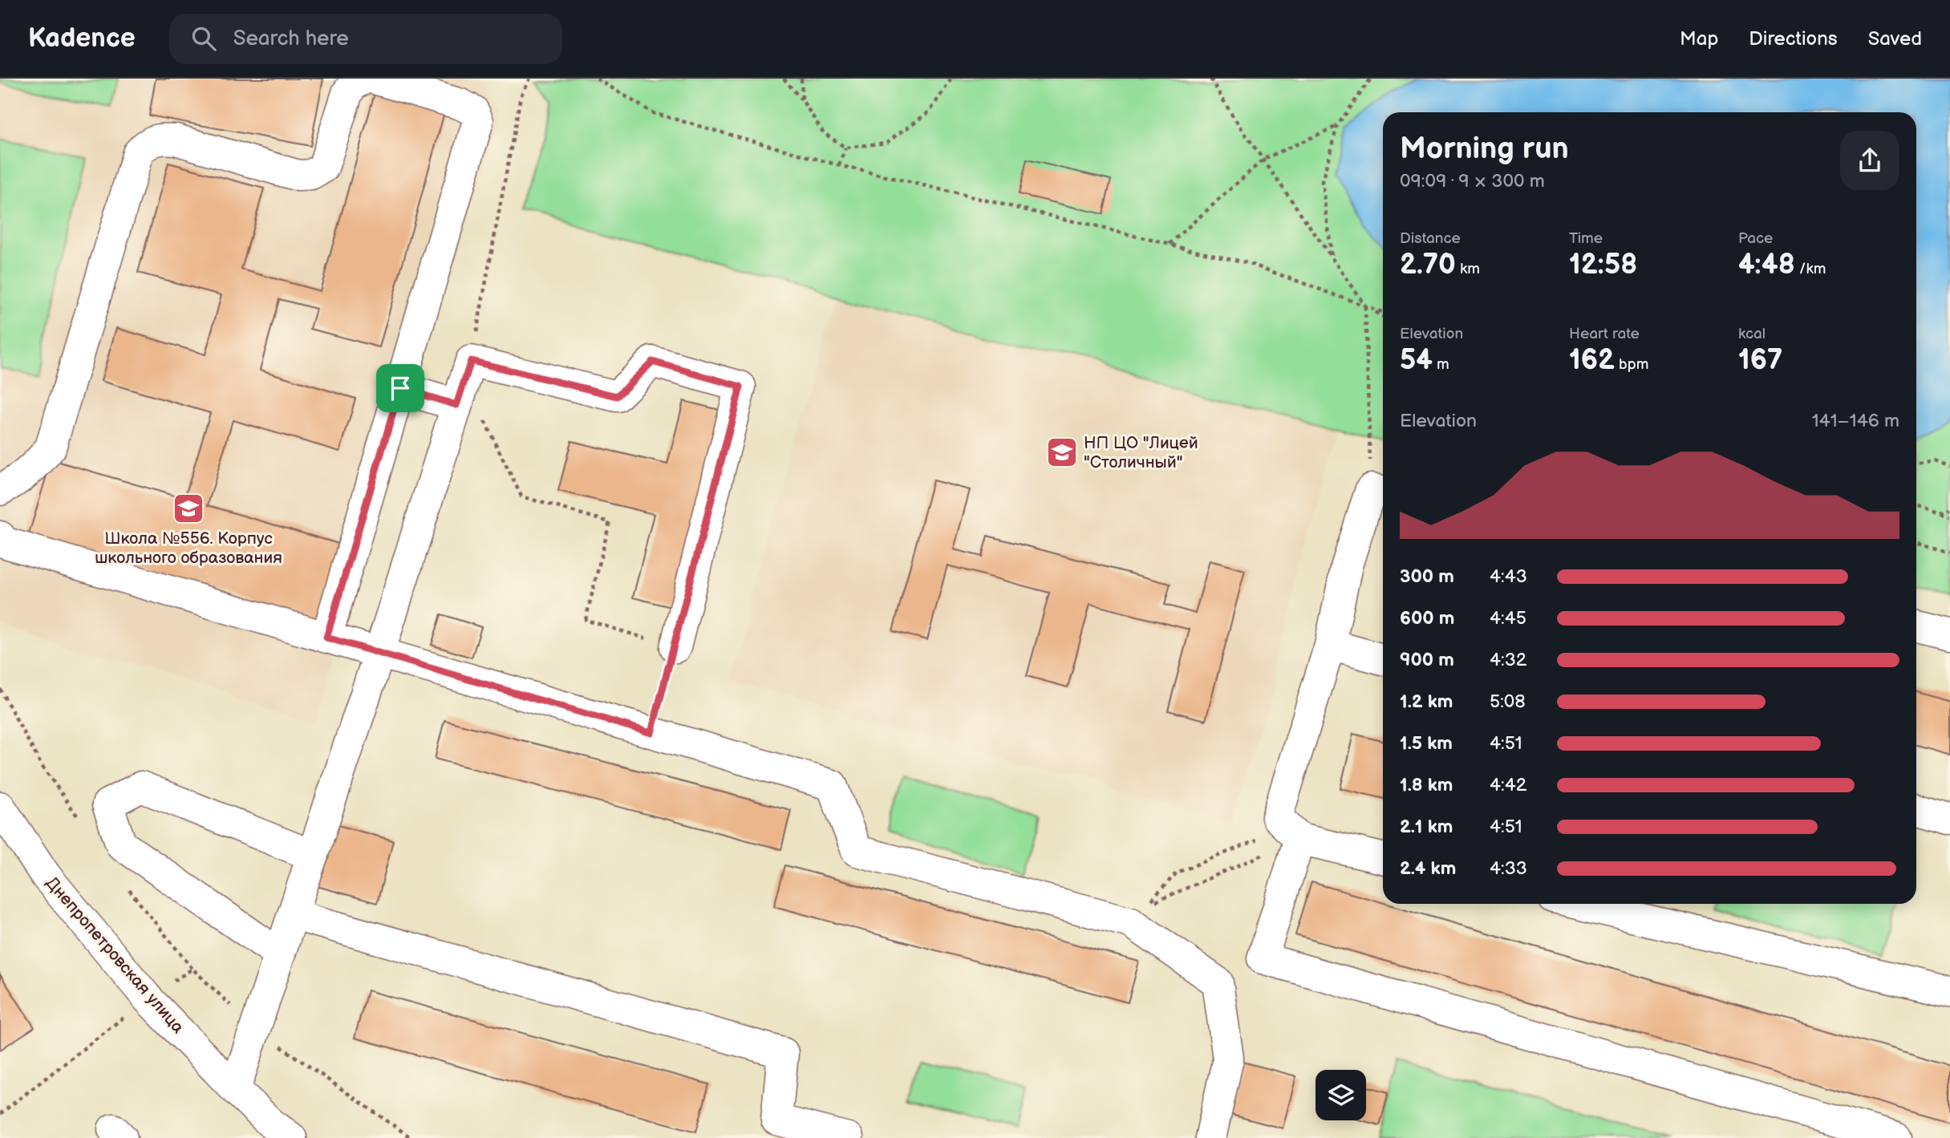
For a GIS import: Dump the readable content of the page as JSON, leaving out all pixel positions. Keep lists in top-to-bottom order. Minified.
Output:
{"streets":{"street":["Днепропетровская улица"]},"places":{"school or university":["НП ЦО \"Лицей \"Столичный\"","Школа №556. Корпус школьного образования"]},"page":{"header":"Kadence","search":"Search here","nav":["Map","Directions","Saved"],"heading":["Morning run","09:09 · 9 × 300 m"],"stats":[["Distance","2.70 km"],["Time","12:58"],["Pace","4:48 /km"],["Elevation","54 m"],["Heart rate","162 bpm"],["kcal","167"]],"chart":["Elevation","141–146 m"],"list":[{"name":"300 m","note":"4:43"},{"name":"600 m","note":"4:45"},{"name":"900 m","note":"4:32"},{"name":"1.2 km","note":"5:08"},{"name":"1.5 km","note":"4:51"},{"name":"1.8 km","note":"4:42"},{"name":"2.1 km","note":"4:51"},{"name":"2.4 km","note":"4:33"}]}}
